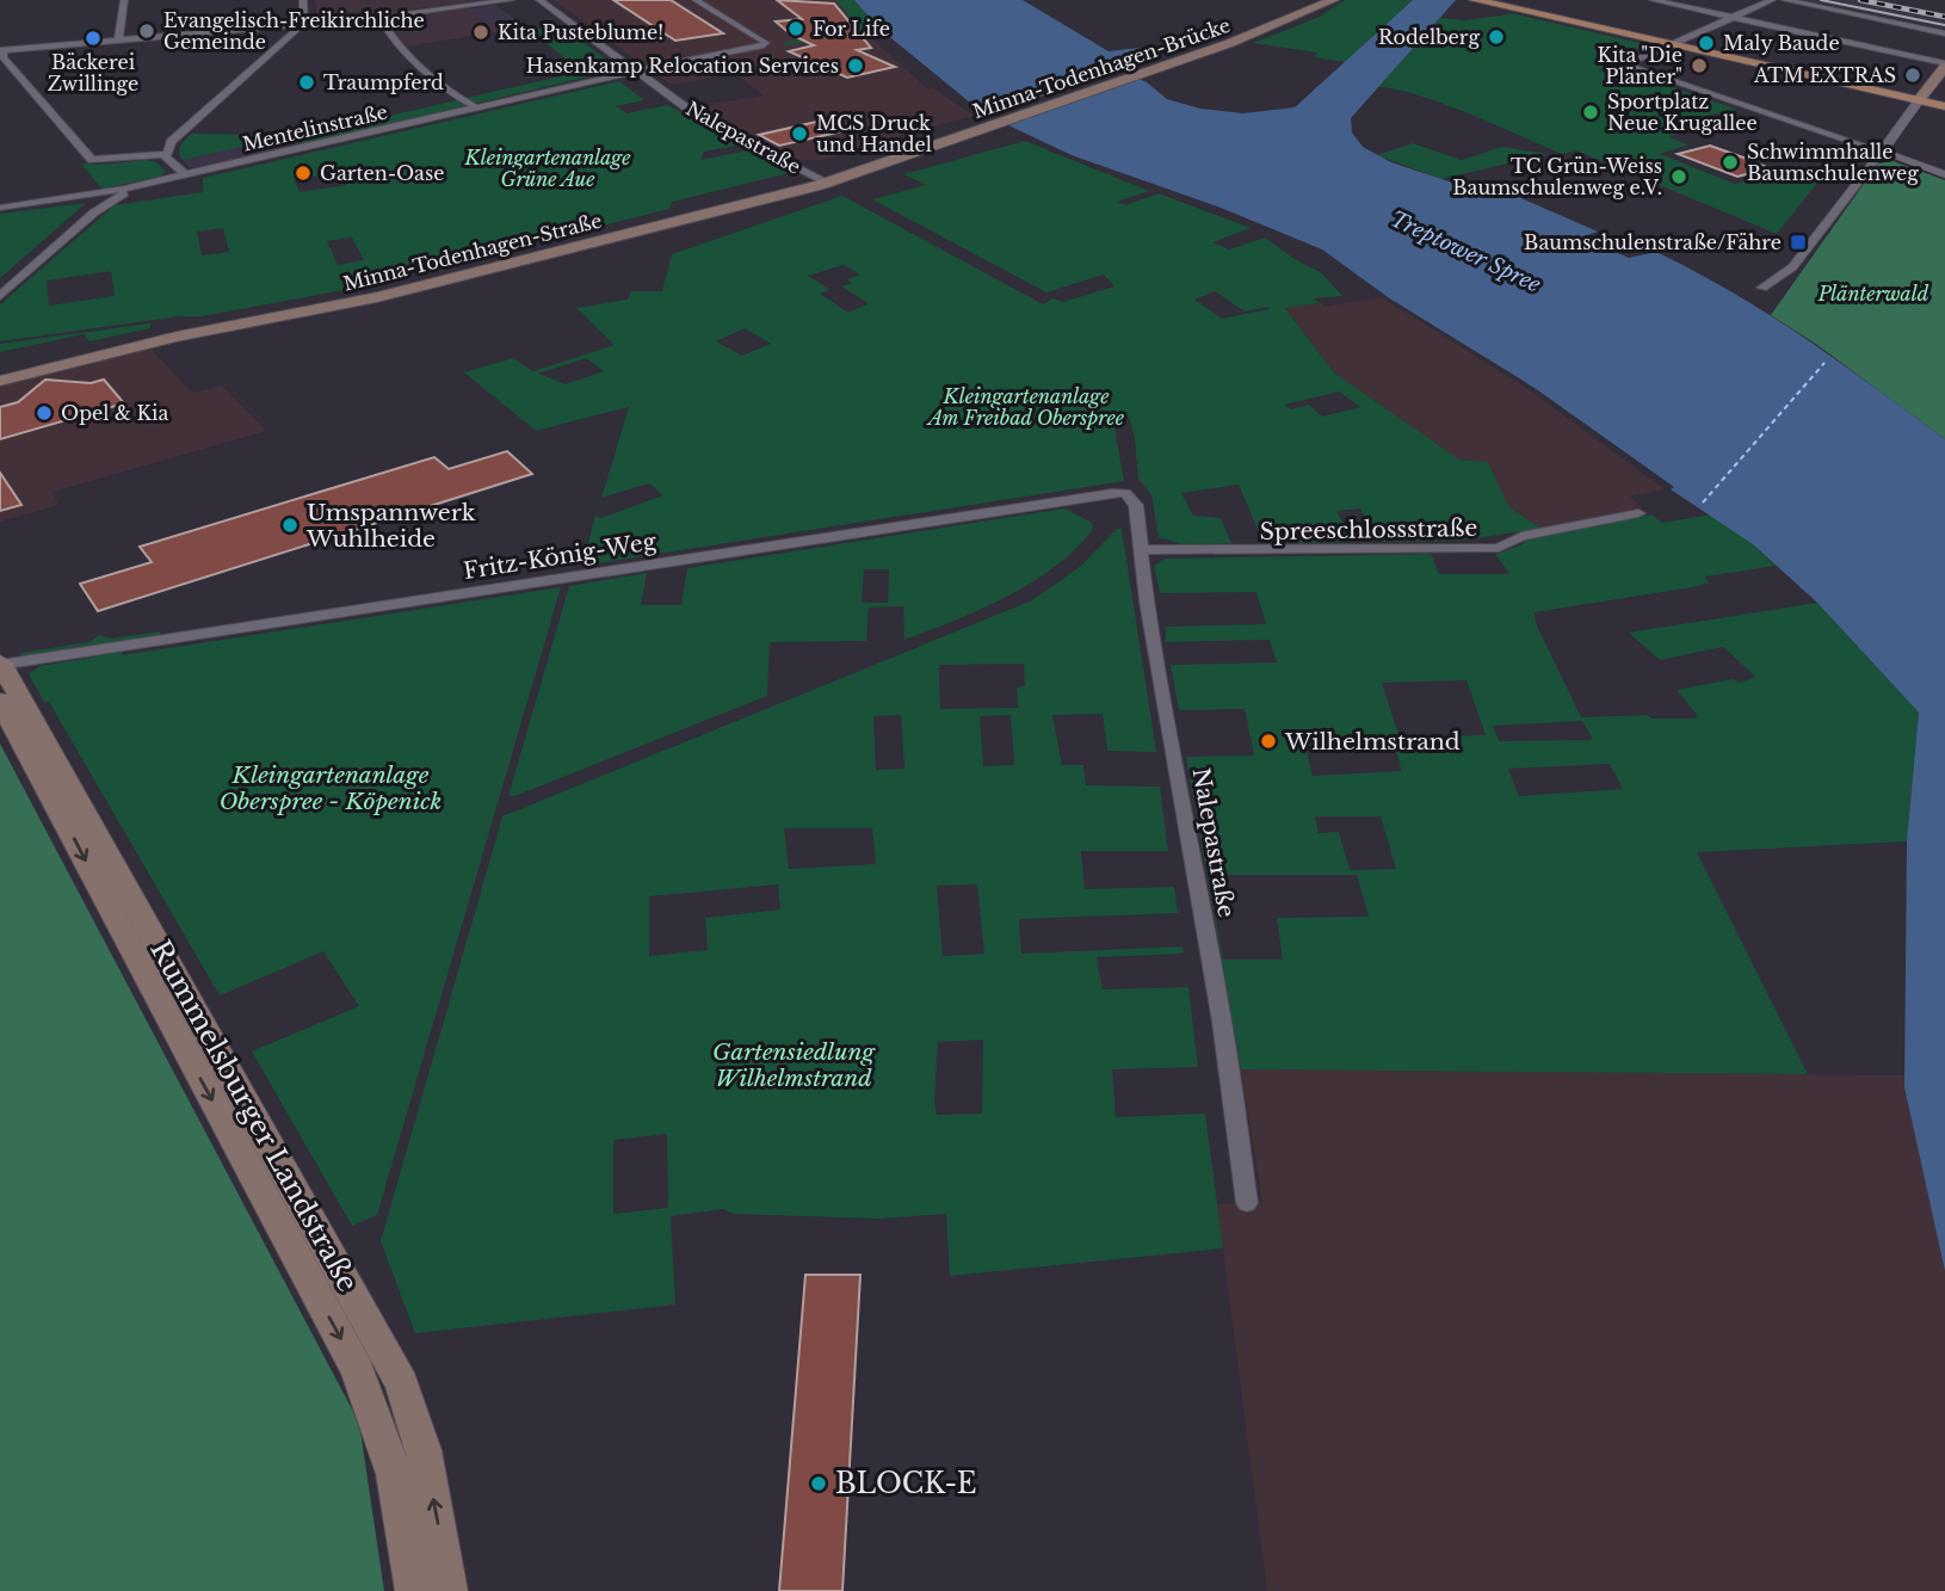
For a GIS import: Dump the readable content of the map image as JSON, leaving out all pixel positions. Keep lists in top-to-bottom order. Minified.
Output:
{"streets":{"main road":["Minna-Todenhagen-Brücke","Minna-Todenhagen-Straße","Rummelsburger Landstraße"],"street":["Mentelinstraße","Nalepastraße","Spreeschlossstraße","Fritz-König-Weg"]},"crossings":[["Minna-Todenhagen-Brücke","Minna-Todenhagen-Straße"],["Mentelinstraße","Nalepastraße"],["Nalepastraße","Minna-Todenhagen-Straße"],["Nalepastraße","Spreeschlossstraße"],["Nalepastraße","Fritz-König-Weg"],["Fritz-König-Weg","Rummelsburger Landstraße"]],"water":["Treptower Spree"],"parks":["Kleingartenanlage Grüne Aue","Plänterwald","Kleingartenanlage Am Freibad Oberspree","Kleingartenanlage Oberspree - Köpenick","Gartensiedlung Wilhelmstrand"],"places":{"other":["For Life","Evangelisch-Freikirchliche Gemeinde","Kita Pusteblume!","Rodelberg","Bäckerei Zwillinge","Maly Baude","Hasenkamp Relocation Services","Kita \"Die Plänter\"","ATM EXTRAS","Traumpferd","Sportplatz Neue Krugallee","MCS Druck und Handel","Schwimmhalle Baumschulenweg","Garten-Oase","TC Grün-Weiss Baumschulenweg e.V.","Opel & Kia","Umspannwerk Wuhlheide","Wilhelmstrand","BLOCK-E"],"transit":["Baumschulenstraße/Fähre"]}}
